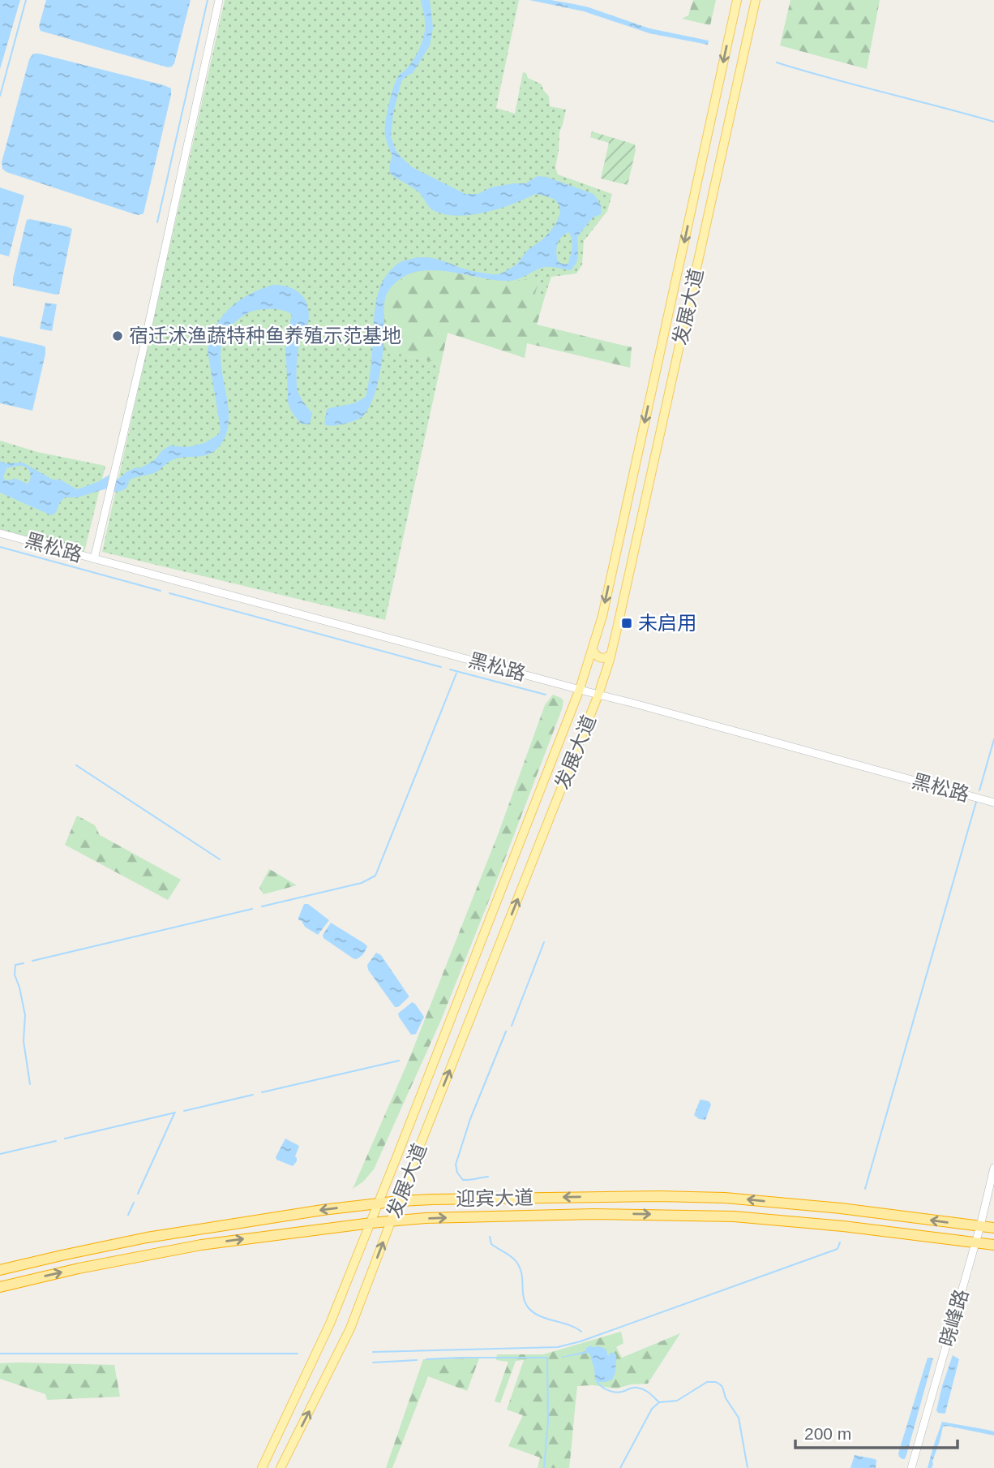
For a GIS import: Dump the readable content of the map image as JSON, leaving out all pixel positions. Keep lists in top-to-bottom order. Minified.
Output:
{"streets":{"highway":["迎宾大道"],"main road":["发展大道"],"street":["黑松路","晓峰路"]},"crossings":[["发展大道","黑松路"],["发展大道","迎宾大道"],["迎宾大道","晓峰路"]],"places":{"other":["宿迁沭渔蔬特种鱼养殖示范基地"],"transit":["未启用"]},"scale_bar":"200 m"}
